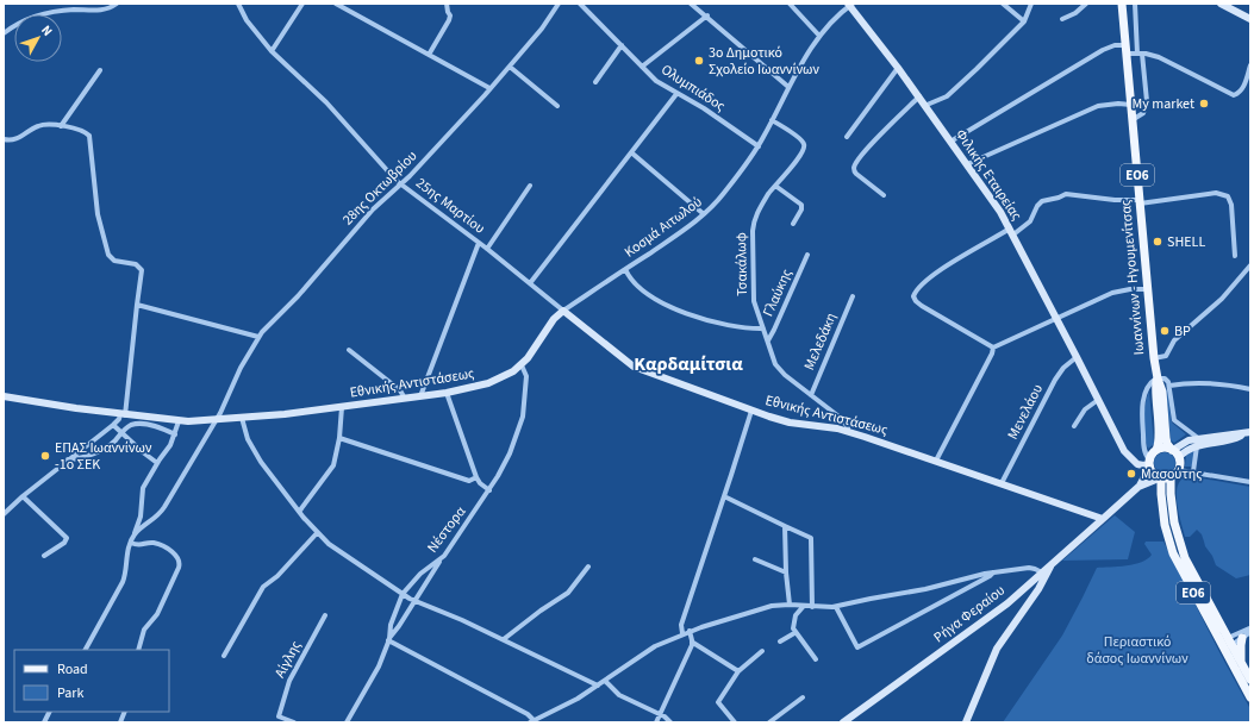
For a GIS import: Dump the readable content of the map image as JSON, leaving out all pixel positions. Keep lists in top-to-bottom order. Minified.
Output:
{"streets":{"main road":["ΕΟ6","Ιωαννίνων - Ηγουμενίτσας"],"street":["Ολυμπιάδος","Φιλικής Εταιρείας","28ης Οκτωβρίου","25ης Μαρτίου","Κοσμά Αιτωλού","Τσακάλωφ","Γλαύκης","Μελεδάκη","Εθνικής Αντιστάσεως","Μενελάου","Νέστορα","Ρήγα Φεραίου","Αίγλης"]},"crossings":[["Ολυμπιάδος","Κοσμά Αιτωλού"],["Φιλικής Εταιρείας","ΕΟ6"],["Φιλικής Εταιρείας","Κοσμά Αιτωλού"],["Φιλικής Εταιρείας","Ιωαννίνων - Ηγουμενίτσας"],["Φιλικής Εταιρείας","Μενελάου"],["ΕΟ6","Ιωαννίνων - Ηγουμενίτσας"],["28ης Οκτωβρίου","25ης Μαρτίου"],["28ης Οκτωβρίου","Εθνικής Αντιστάσεως"],["25ης Μαρτίου","Κοσμά Αιτωλού"],["25ης Μαρτίου","Εθνικής Αντιστάσεως"],["Κοσμά Αιτωλού","Τσακάλωφ"],["Κοσμά Αιτωλού","Εθνικής Αντιστάσεως"],["Τσακάλωφ","Γλαύκης"],["Τσακάλωφ","Μελεδάκη"],["Τσακάλωφ","Εθνικής Αντιστάσεως"],["Εθνικής Αντιστάσεως","Μενελάου"],["Εθνικής Αντιστάσεως","Νέστορα"],["Εθνικής Αντιστάσεως","Ρήγα Φεραίου"]],"districts":["Καρδαμίτσια"],"parks":["Περιαστικό δάσος Ιωαννίνων"],"places":["3ο Δημοτικό Σχολείο Ιωαννίνων","My market","SHELL","BP","ΕΠΑΣ Ιωαννίνων -1ο ΣΕΚ","Μασούτης"],"legend":["Road","Park"],"north":"top right"}
